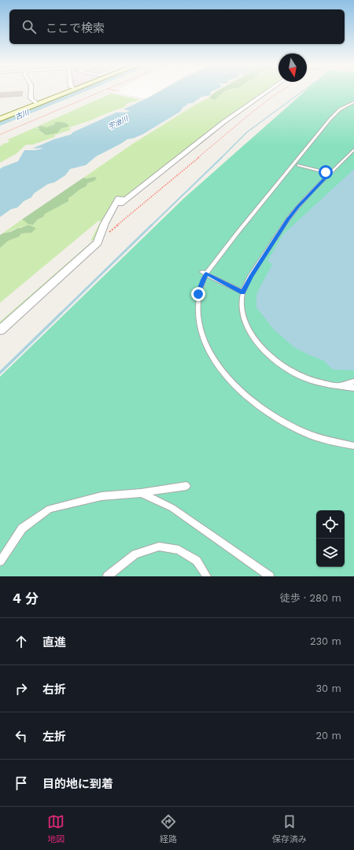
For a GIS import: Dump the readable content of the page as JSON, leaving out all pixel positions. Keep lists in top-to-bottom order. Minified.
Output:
{"water":["古川","宇治川"],"north":"bottom","page":{"search":"ここで検索","heading":["4 分","徒歩 · 280 m"],"list":[["直進","230 m"],["右折","30 m"],["左折","20 m"],"目的地に到着"],"nav":["地図","経路","保存済み"]}}
